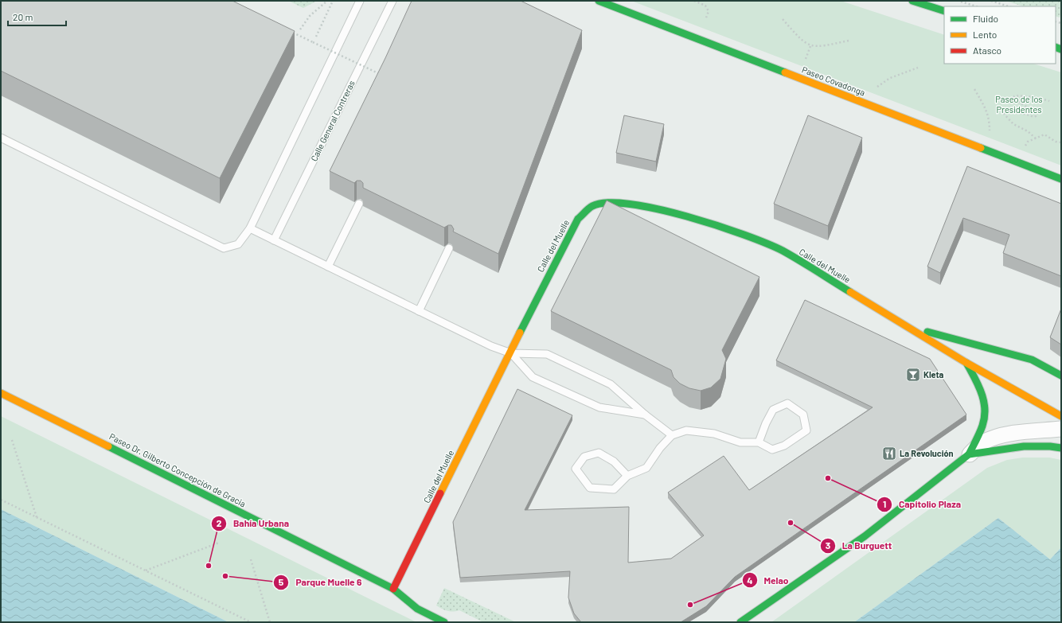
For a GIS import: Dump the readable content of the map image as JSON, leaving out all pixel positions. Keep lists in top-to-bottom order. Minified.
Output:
{"streets":{"main road":["Paseo Covadonga","Calle del Muelle","Paseo Dr. Gilberto Concepción de Gracia"],"lane":["Calle General Contreras"]},"crossings":[["Calle del Muelle","Paseo Dr. Gilberto Concepción de Gracia"]],"parks":["Paseo de los Presidentes"],"places":{"bar":["Kleta"],"restaurant":["La Revolución"],"other":["Capitolio Plaza","La Burguett","Bahía Urbana","Parque Muelle 6","Melao"]},"legend":["Fluido","Lento","Atasco"],"scale_bar":"20 m"}
